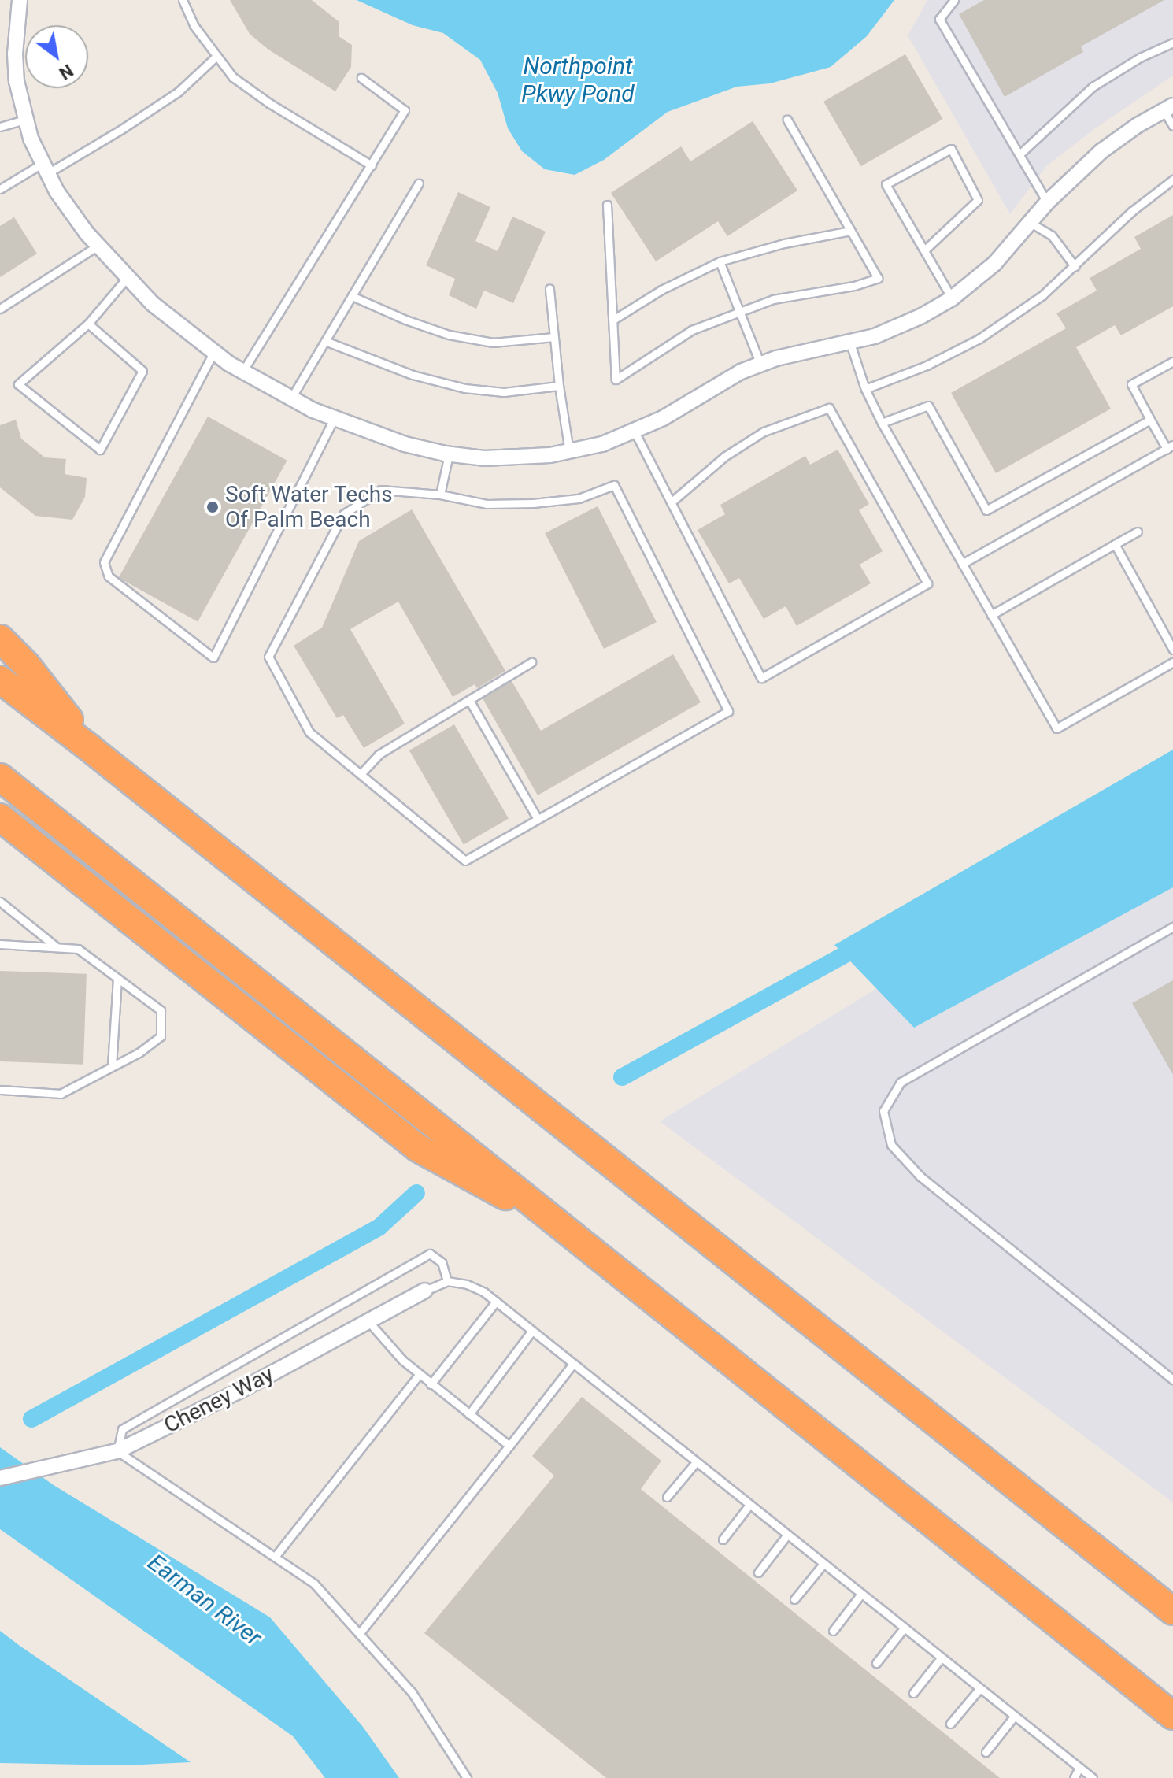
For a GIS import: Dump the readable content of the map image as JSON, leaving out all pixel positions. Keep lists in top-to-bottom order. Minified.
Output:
{"streets":{"street":["Cheney Way"]},"water":["Northpoint Pkwy Pond","Earman River"],"places":["Soft Water Techs Of Palm Beach"],"north":"bottom right"}
